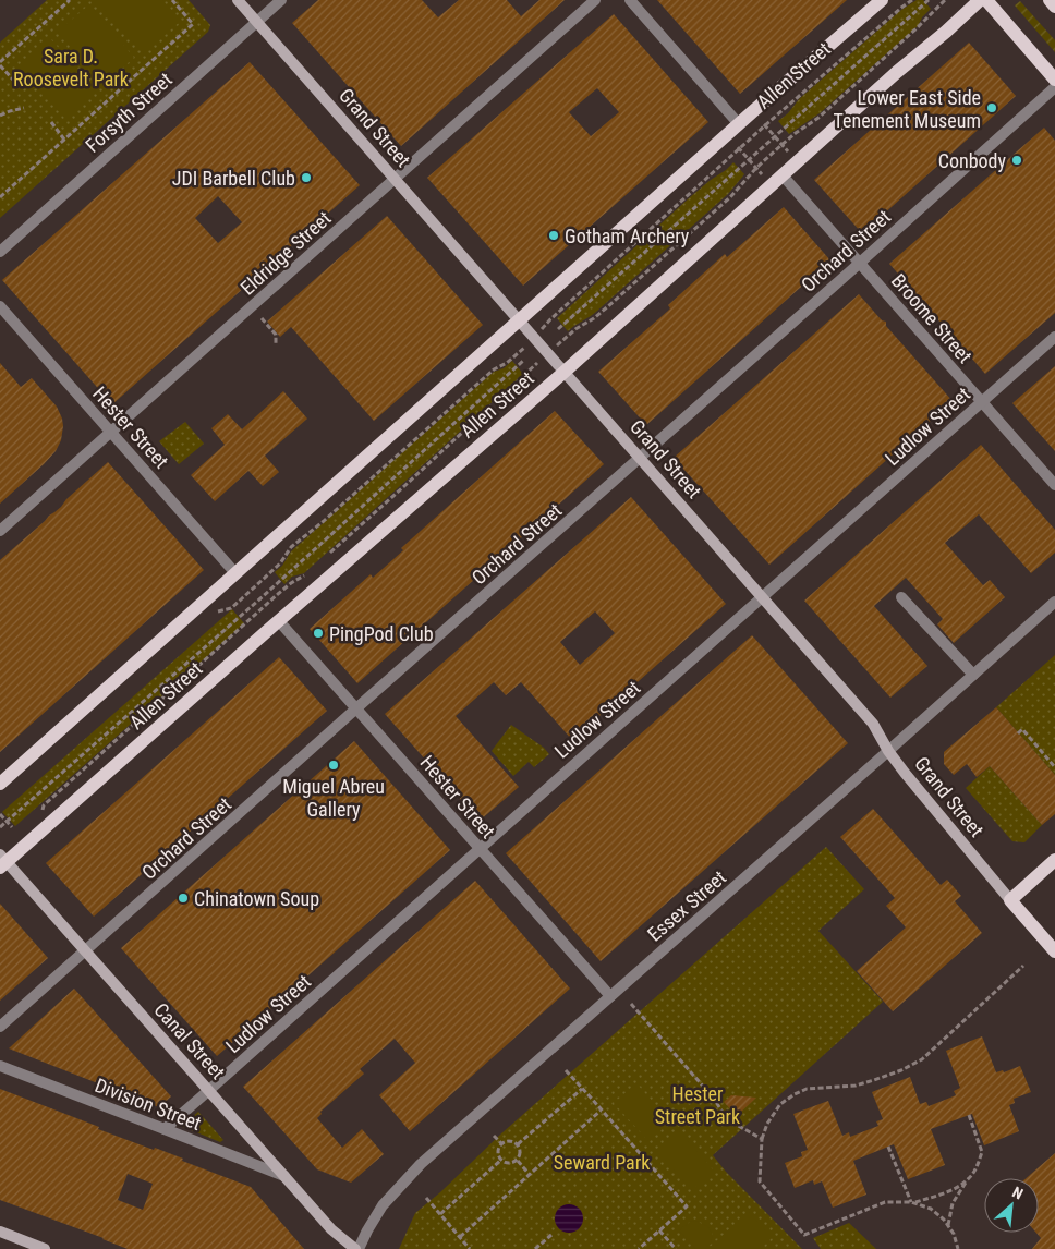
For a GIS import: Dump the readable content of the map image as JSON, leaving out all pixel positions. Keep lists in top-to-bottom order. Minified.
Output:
{"streets":{"main road":["Allen Street","Grand Street","Canal Street"],"street":["Forsyth Street","Orchard Street","Eldridge Street","Broome Street","Ludlow Street","Hester Street","Essex Street","Division Street"]},"crossings":[["Allen Street","Grand Street"],["Allen Street","Broome Street"],["Allen Street","Hester Street"],["Allen Street","Canal Street"],["Forsyth Street","Grand Street"],["Grand Street","Orchard Street"],["Grand Street","Eldridge Street"],["Grand Street","Ludlow Street"],["Grand Street","Essex Street"],["Orchard Street","Broome Street"],["Orchard Street","Hester Street"],["Orchard Street","Canal Street"],["Eldridge Street","Hester Street"],["Broome Street","Ludlow Street"],["Ludlow Street","Hester Street"],["Ludlow Street","Canal Street"],["Ludlow Street","Division Street"],["Hester Street","Essex Street"],["Essex Street","Canal Street"],["Canal Street","Division Street"]],"parks":["Sara D. Roosevelt Park","Hester Street Park","Seward Park"],"places":["Lower East Side Tenement Museum","Conbody","JDI Barbell Club","Gotham Archery","PingPod Club","Miguel Abreu Gallery","Chinatown Soup"],"north":"top right"}
